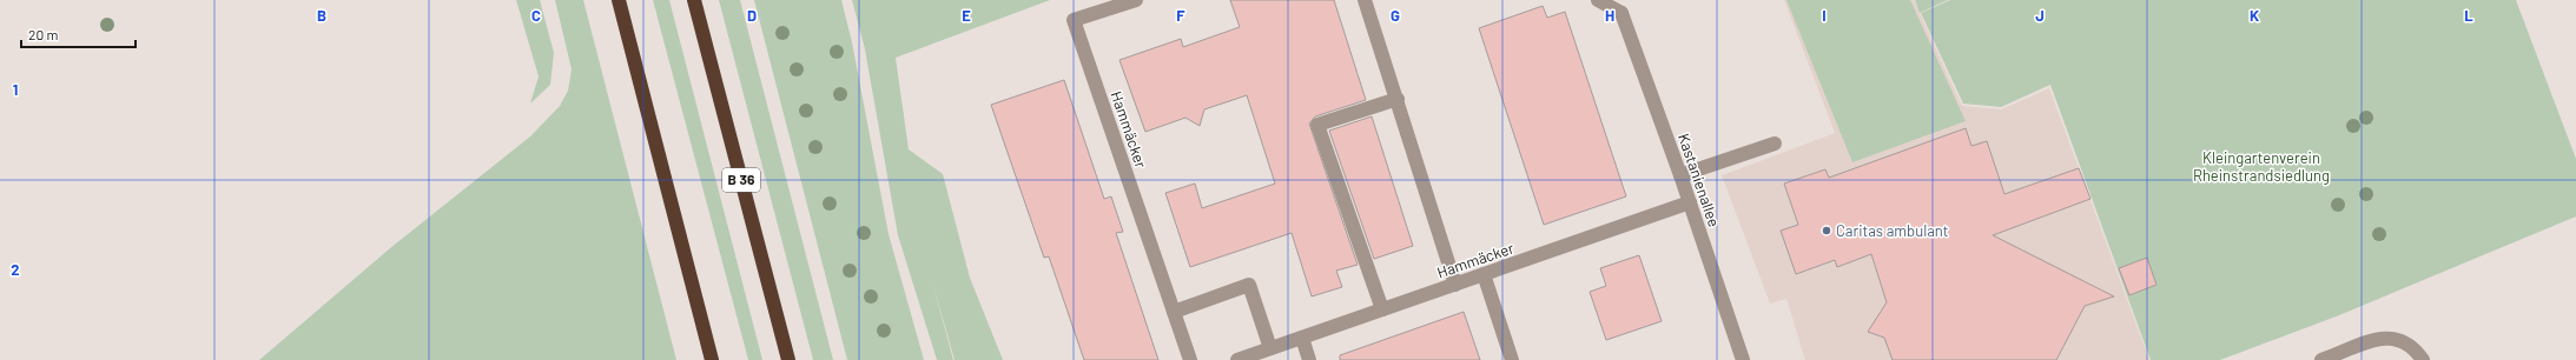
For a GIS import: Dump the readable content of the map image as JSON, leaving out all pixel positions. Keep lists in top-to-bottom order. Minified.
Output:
{"streets":{"highway":["B 36"],"street":["Hammäcker","Kastanienallee"]},"crossings":[["Hammäcker","Kastanienallee"]],"parks":["Kleingartenverein Rheinstrandsiedlung"],"places":["Caritas ambulant"],"scale_bar":"20 m","grid":{"columns":["B","C","D","E","F","G","H","I","J","K","L"],"rows":["1","2"]}}
